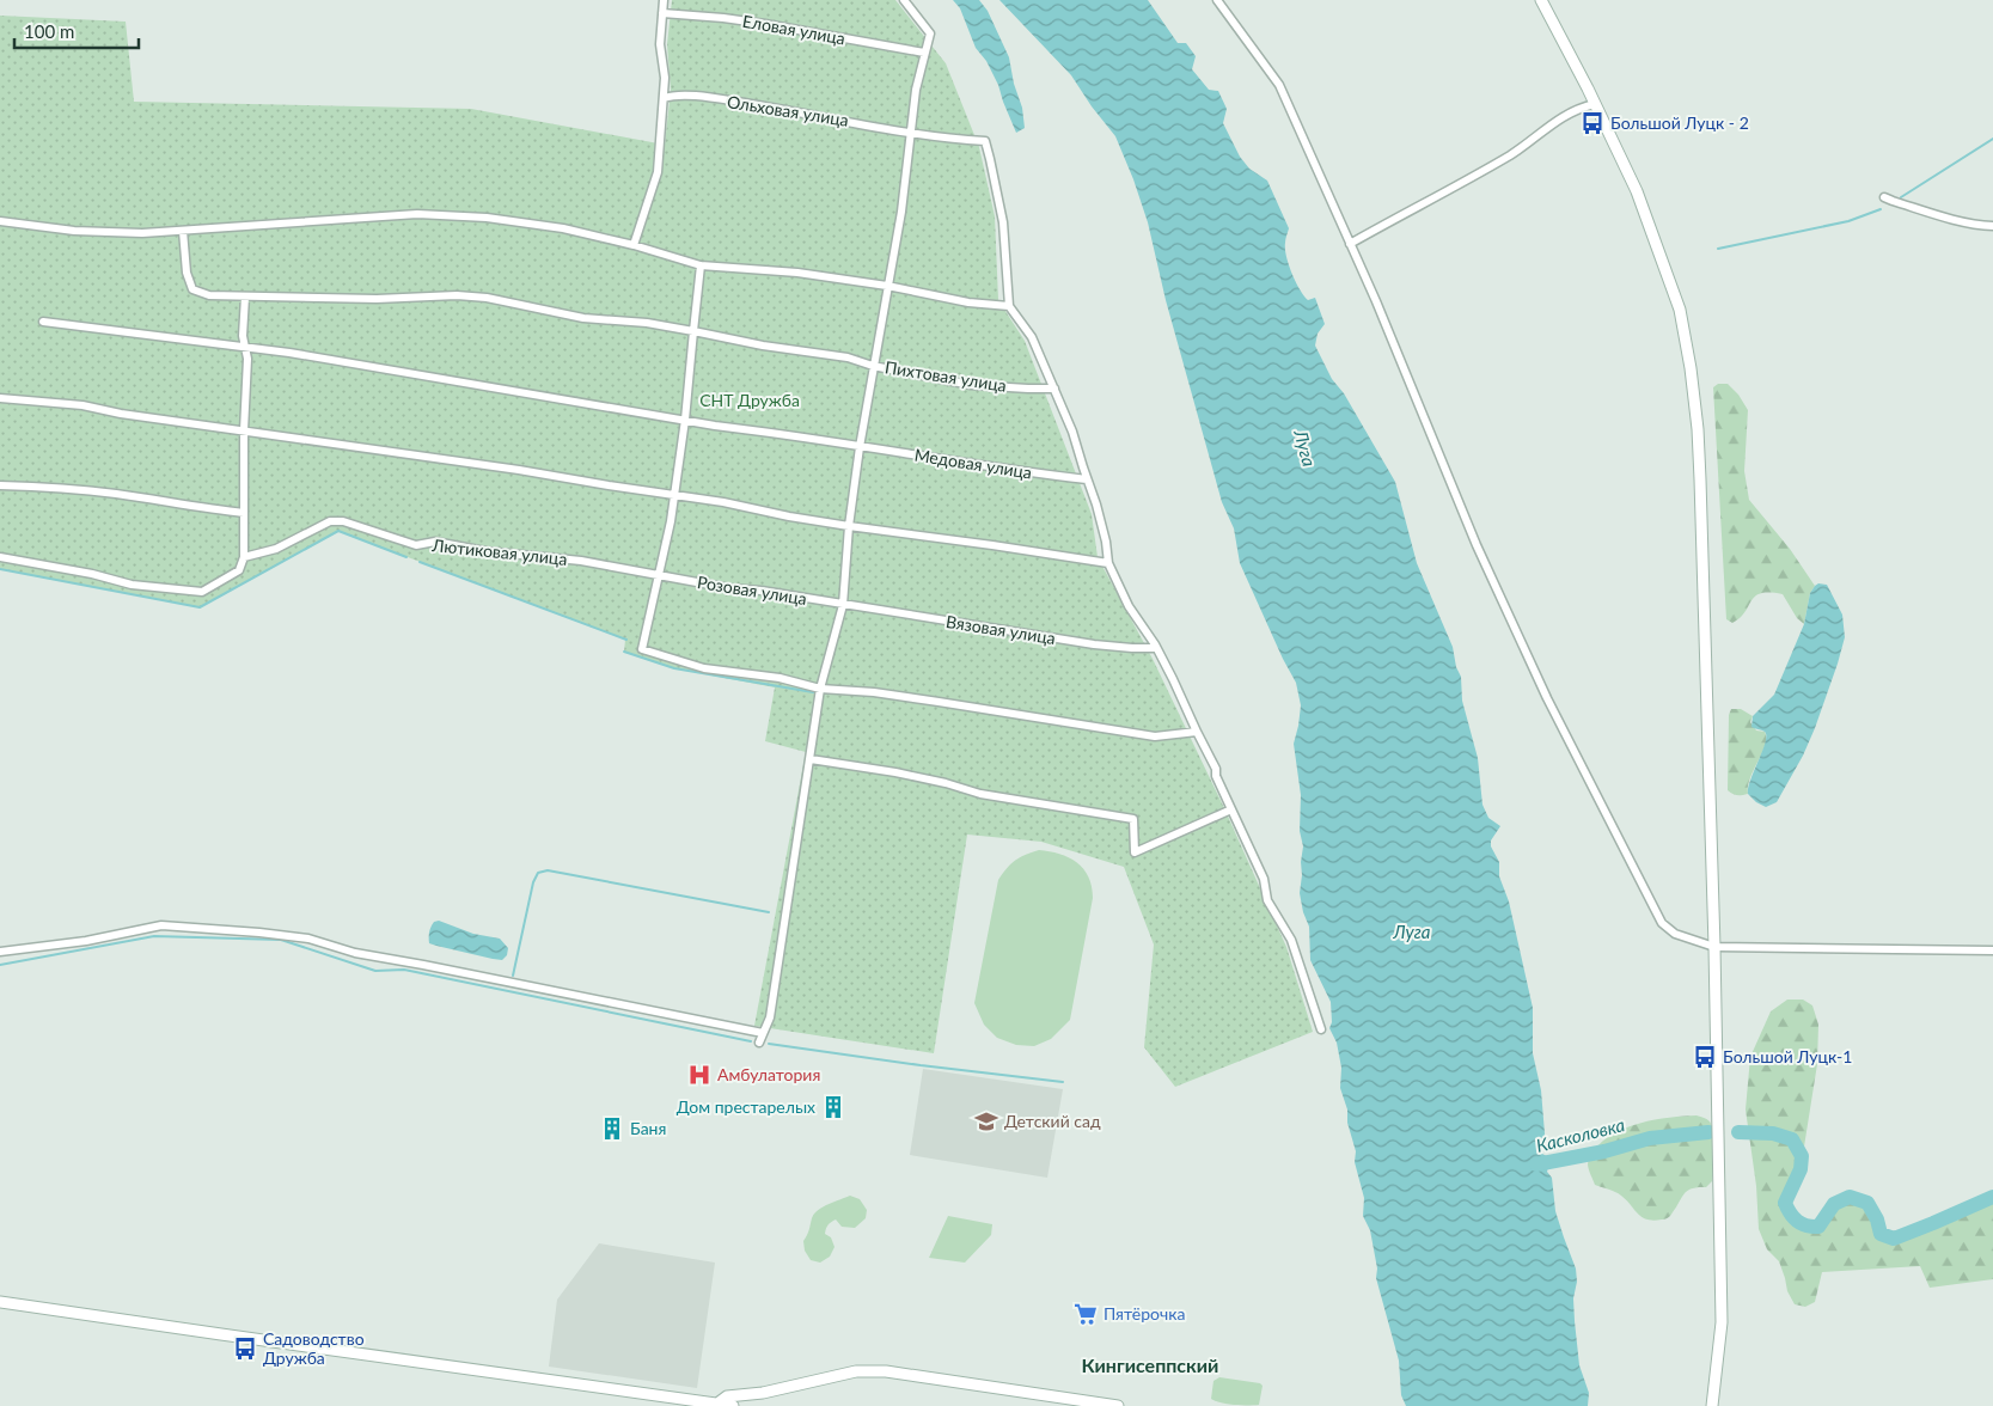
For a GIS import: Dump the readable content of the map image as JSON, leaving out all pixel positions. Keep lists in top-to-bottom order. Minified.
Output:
{"streets":{"street":["Еловая улица","Ольховая улица","Пихтовая улица","Медовая улица","Лютиковая улица","Розовая улица","Вязовая улица"]},"crossings":[["Лютиковая улица","Розовая улица"],["Розовая улица","Вязовая улица"]],"districts":["Кингисеппский"],"water":["Луга","Касколовка"],"parks":["СНТ Дружба"],"places":{"bus stop":["Большой Луцк - 2","Большой Луцк-1","Садоводство Дружба"],"hospital":["Амбулатория"],"building":["Дом престарелых","Баня"],"school or university":["Детский сад"],"supermarket":["Пятёрочка"]},"scale_bar":"100 m"}
